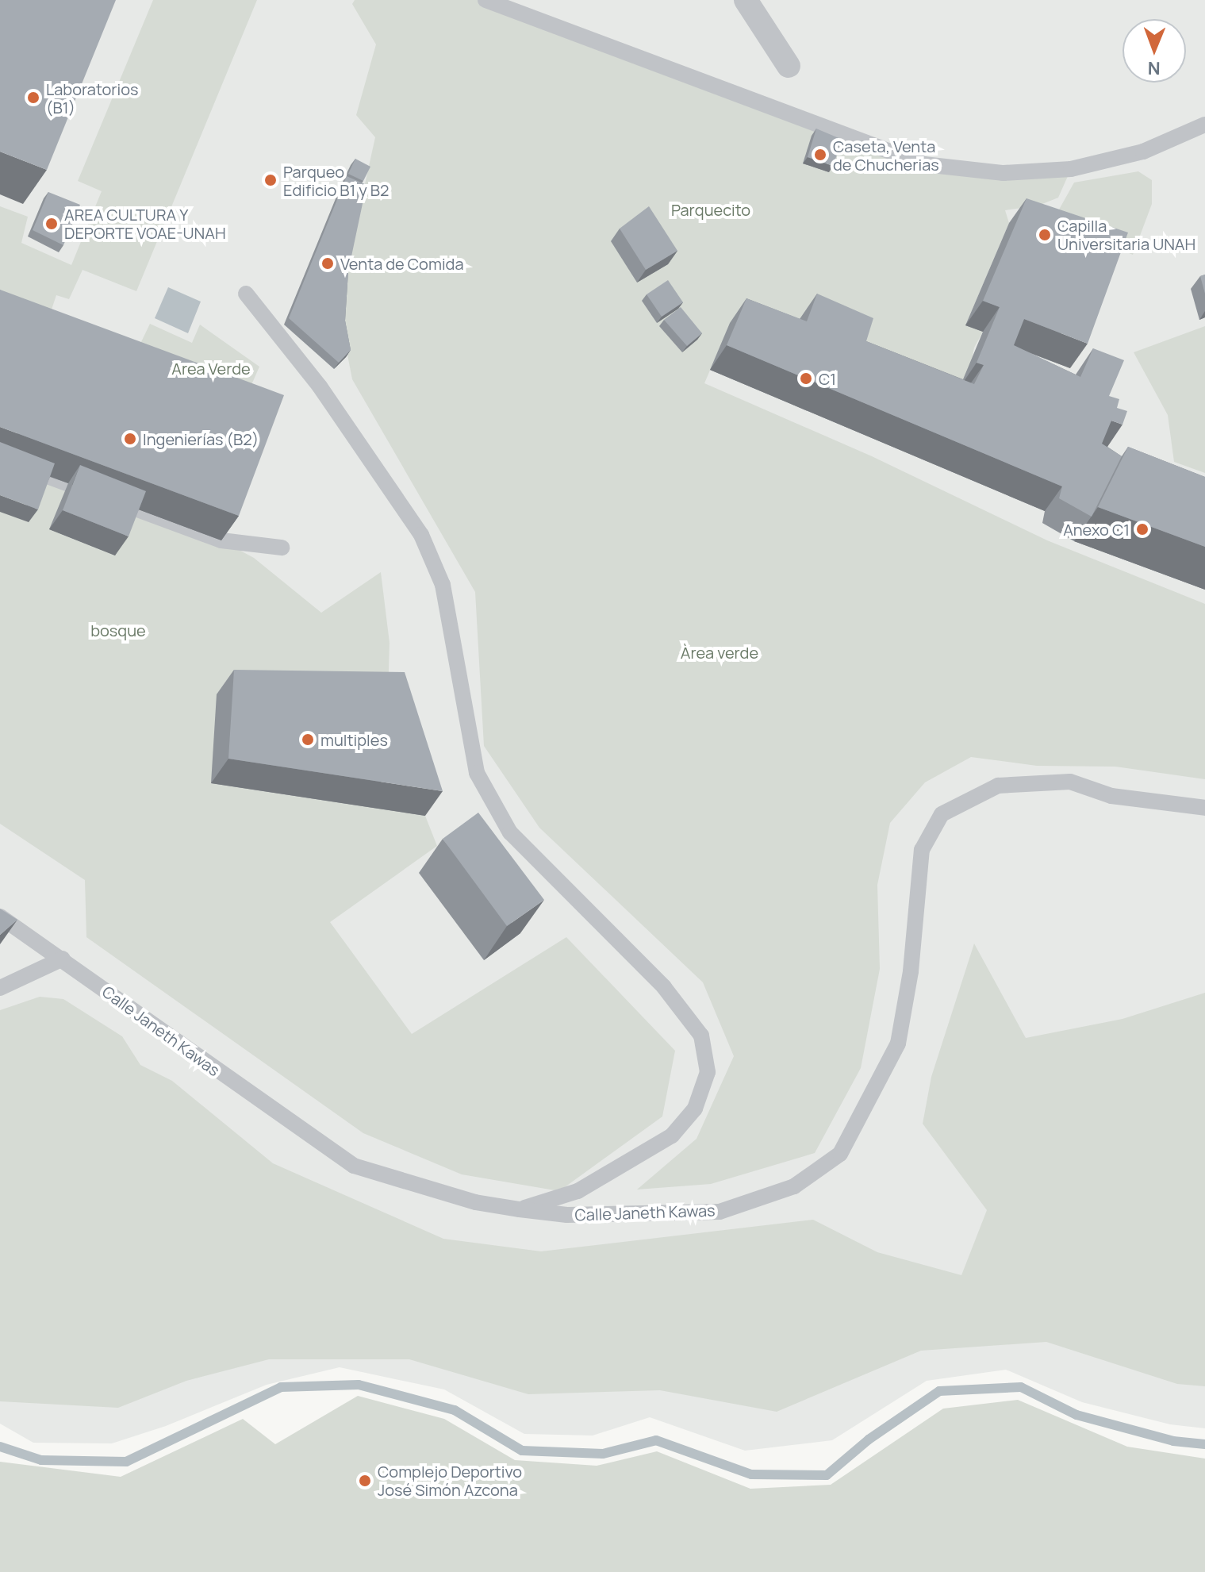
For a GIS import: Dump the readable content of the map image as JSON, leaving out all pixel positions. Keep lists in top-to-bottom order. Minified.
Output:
{"streets":{"lane":["Calle Janeth Kawas"]},"parks":["Parquecito","Area Verde","bosque","Àrea verde"],"places":["Laboratorios (B1)","Caseta, Venta de Chucherias","Parqueo Edificio B1 y B2","AREA CULTURA Y DEPORTE VOAE-UNAH","Capilla Universitaria UNAH","Venta de Comida","C1","Ingenierías (B2)","Anexo C1","multiples","Complejo Deportivo José Simón Azcona"],"north":"bottom"}
